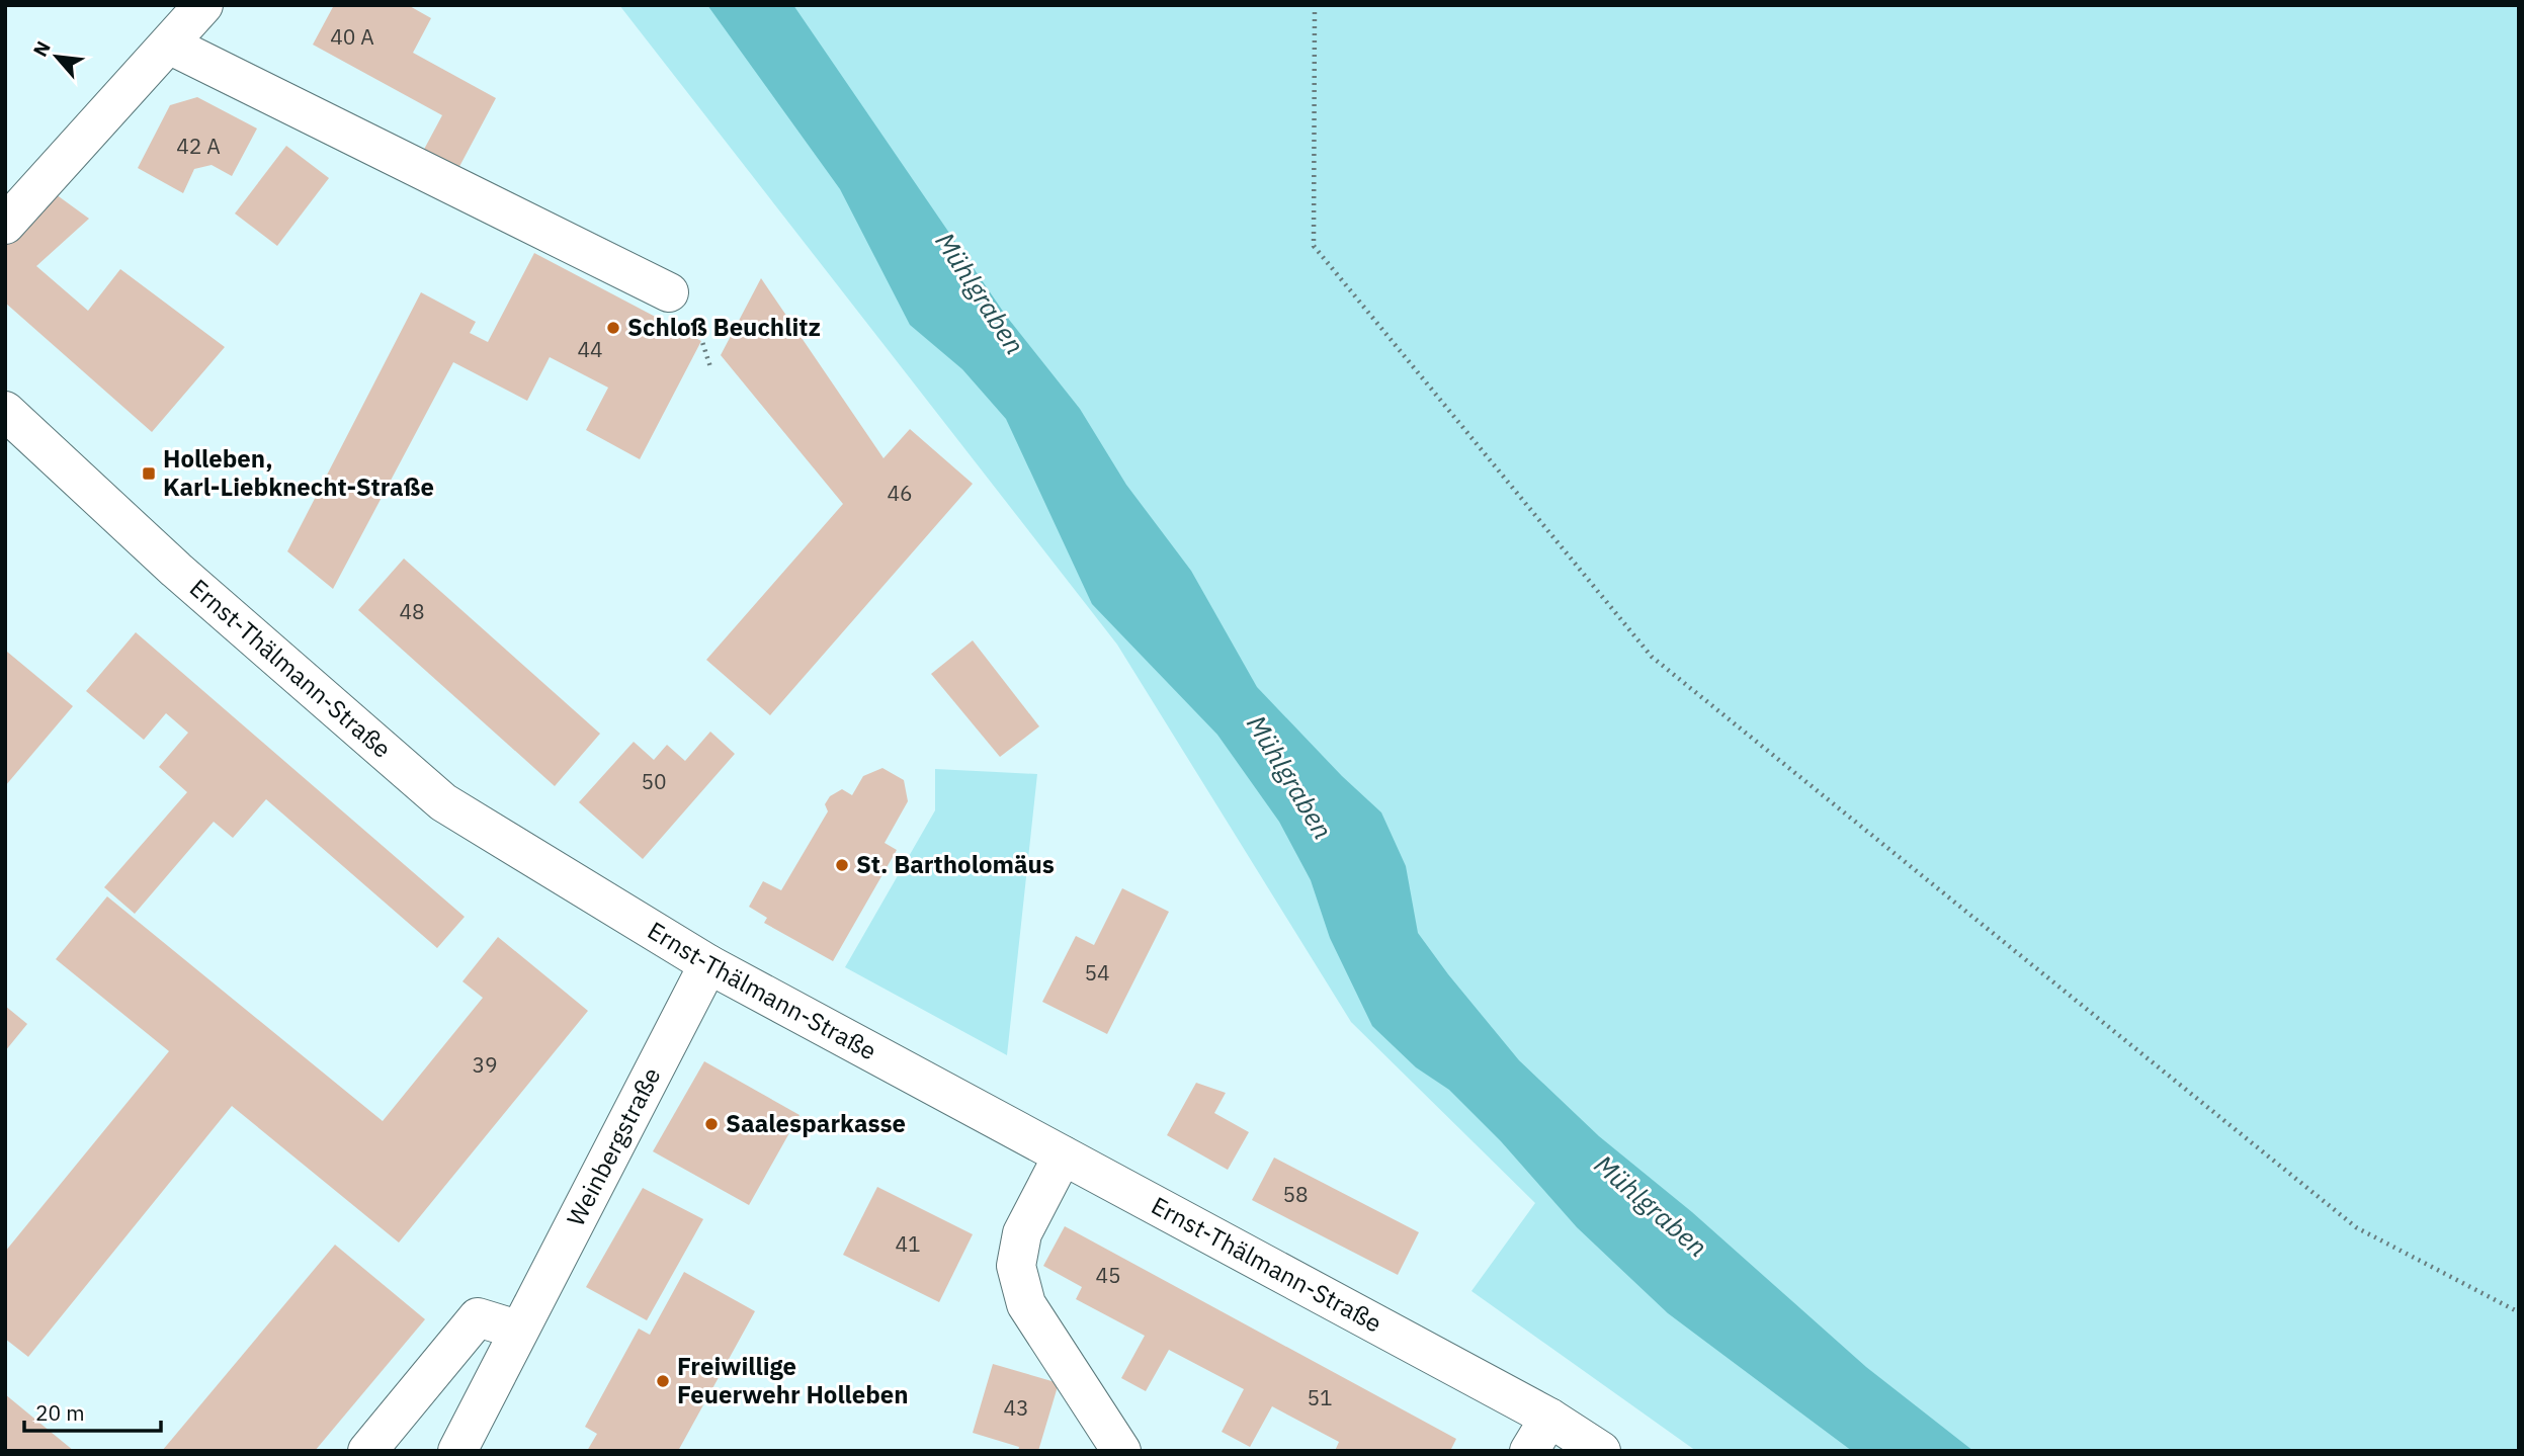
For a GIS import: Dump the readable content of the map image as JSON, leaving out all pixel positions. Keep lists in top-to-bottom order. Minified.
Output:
{"streets":{"main road":["Ernst-Thälmann-Straße","Weinbergstraße"]},"crossings":[["Ernst-Thälmann-Straße","Weinbergstraße"]],"water":["Mühlgraben"],"places":{"other":["Schloß Beuchlitz","St. Bartholomäus","Saalesparkasse","Freiwillige Feuerwehr Holleben"],"transit":["Holleben, Karl-Liebknecht-Straße"]},"house_numbers":["40 A","42 A","44","46","48","50","54","39","58","41","45","51","43"],"scale_bar":"20 m","north":"top left"}
